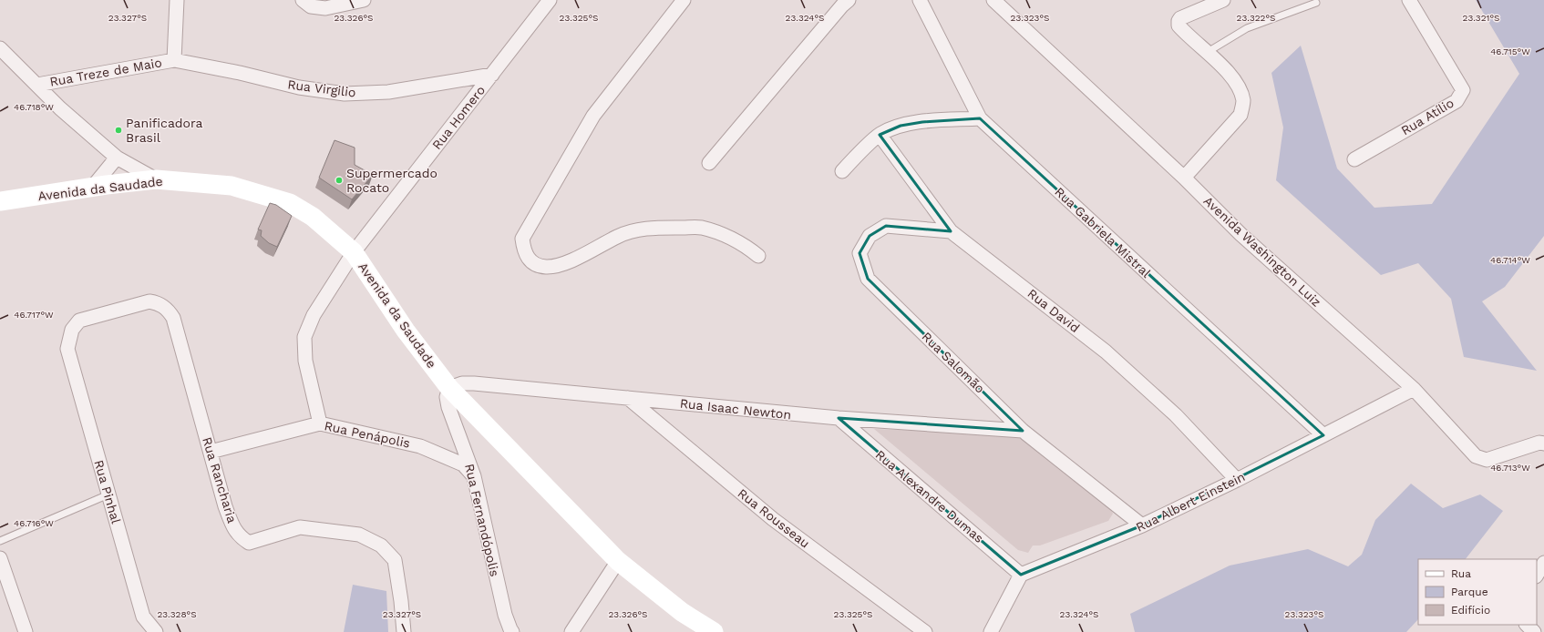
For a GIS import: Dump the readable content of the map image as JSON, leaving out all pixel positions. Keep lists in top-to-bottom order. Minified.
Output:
{"streets":{"main road":["Avenida da Saudade"],"street":["Rua Treze de Maio","Rua Virgilio","Rua Atílio","Rua Homero","Rua Gabriela Mistral","Avenida Washington Luiz","Rua David","Rua Salomão","Rua Isaac Newton","Rua Penápolis","Rua Rancharia","Rua Pinhal","Rua Alexandre Dumas","Rua Albert Einstein","Rua Rousseau","Rua Fernandópolis"]},"crossings":[["Rua Treze de Maio","Rua Virgilio"],["Rua Virgilio","Rua Homero"],["Rua Homero","Avenida da Saudade"],["Rua Homero","Rua Penápolis"],["Avenida da Saudade","Rua Isaac Newton"],["Avenida da Saudade","Rua Fernandópolis"],["Rua Gabriela Mistral","Rua Albert Einstein"],["Avenida Washington Luiz","Rua Albert Einstein"],["Rua David","Rua Salomão"],["Rua David","Rua Albert Einstein"],["Rua Salomão","Rua Isaac Newton"],["Rua Salomão","Rua Albert Einstein"],["Rua Isaac Newton","Rua Alexandre Dumas"],["Rua Isaac Newton","Rua Rousseau"],["Rua Isaac Newton","Rua Fernandópolis"],["Rua Penápolis","Rua Rancharia"],["Rua Penápolis","Rua Fernandópolis"],["Rua Rancharia","Rua Pinhal"],["Rua Alexandre Dumas","Rua Albert Einstein"]],"places":["Panificadora Brasil","Supermercado Rocato"],"legend":["Rua","Parque","Edifício"],"coordinates":["23.327°S","23.326°S","23.325°S","23.324°S","23.323°S","23.322°S","23.321°S","46.715°W","46.718°W","46.714°W","46.717°W","46.713°W","46.716°W","23.328°S"]}
